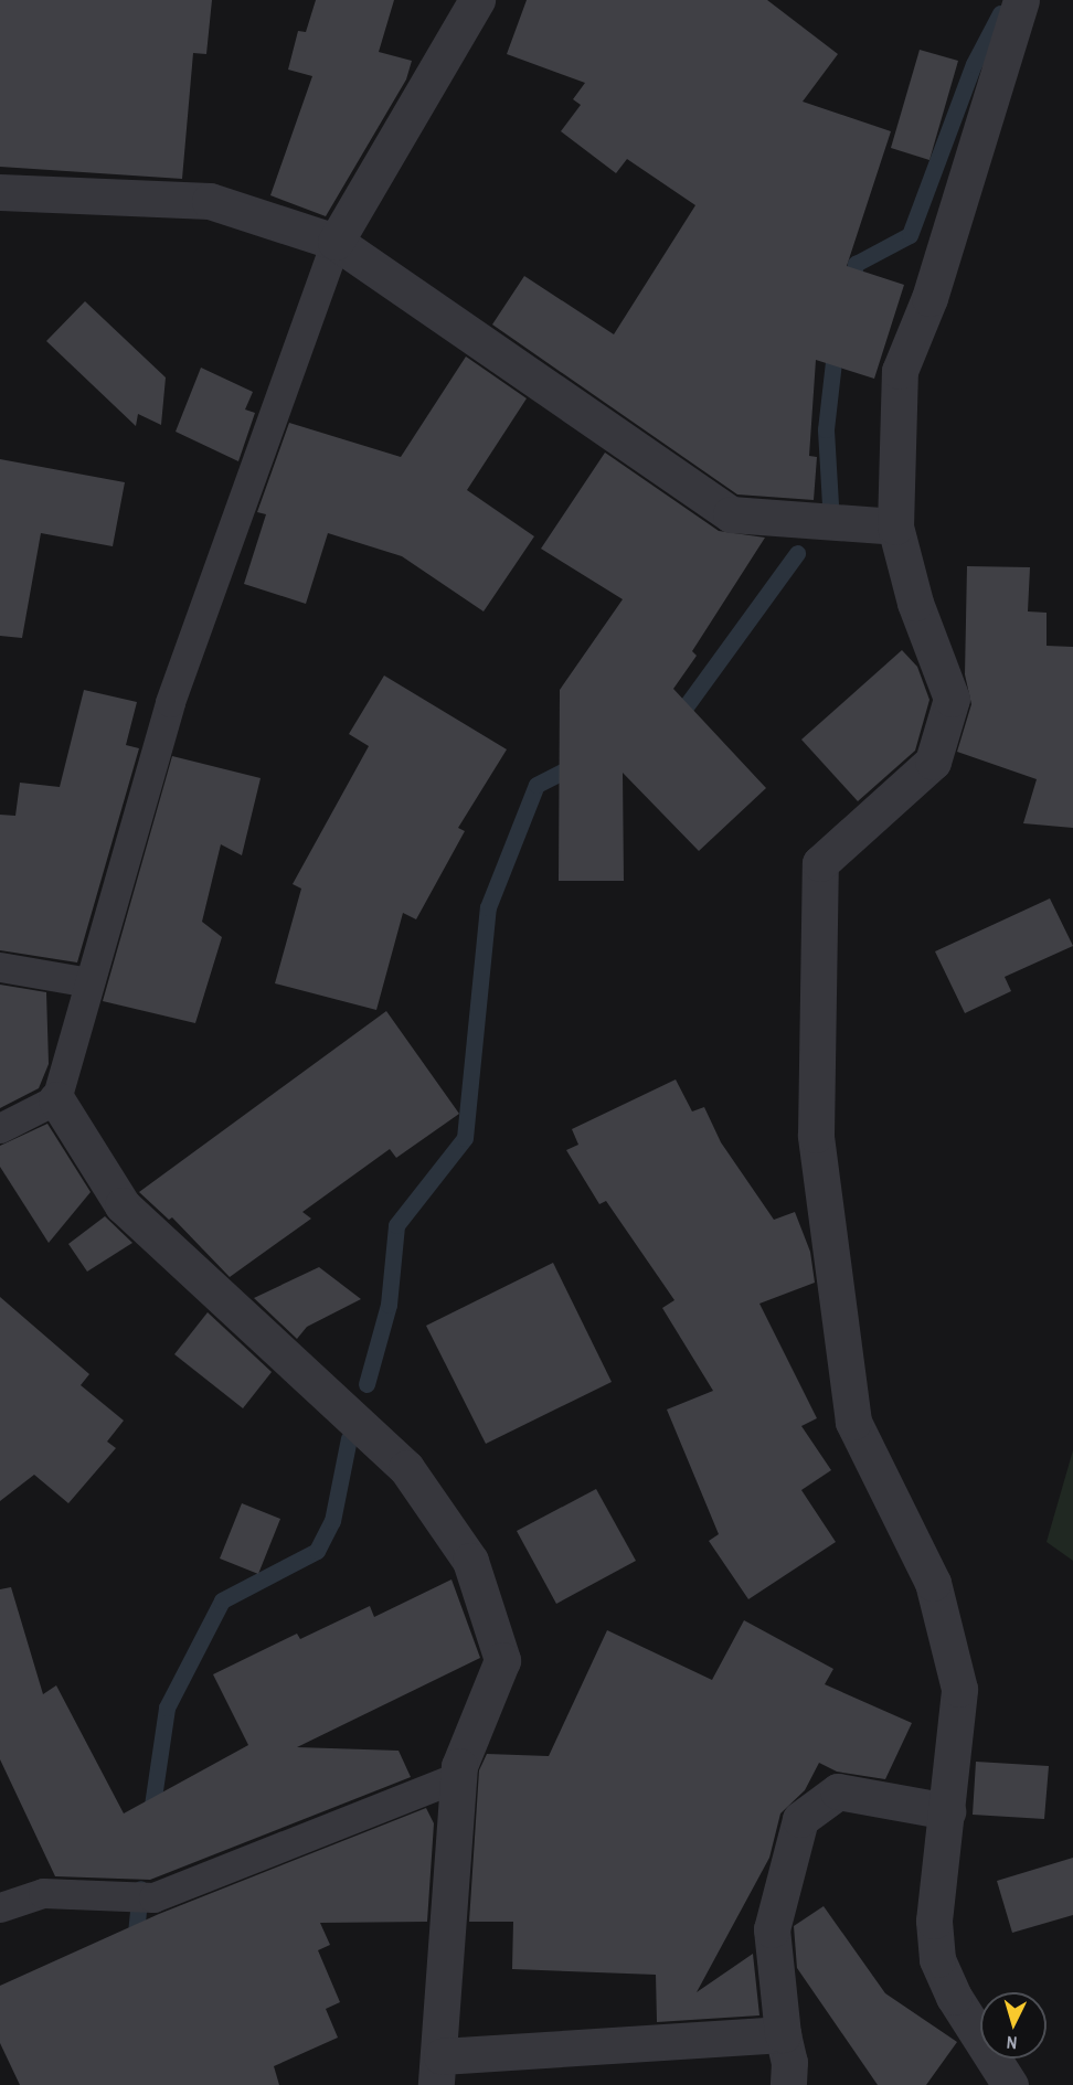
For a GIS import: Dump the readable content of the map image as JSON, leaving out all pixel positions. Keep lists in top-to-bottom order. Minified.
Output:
{"north":"bottom"}
